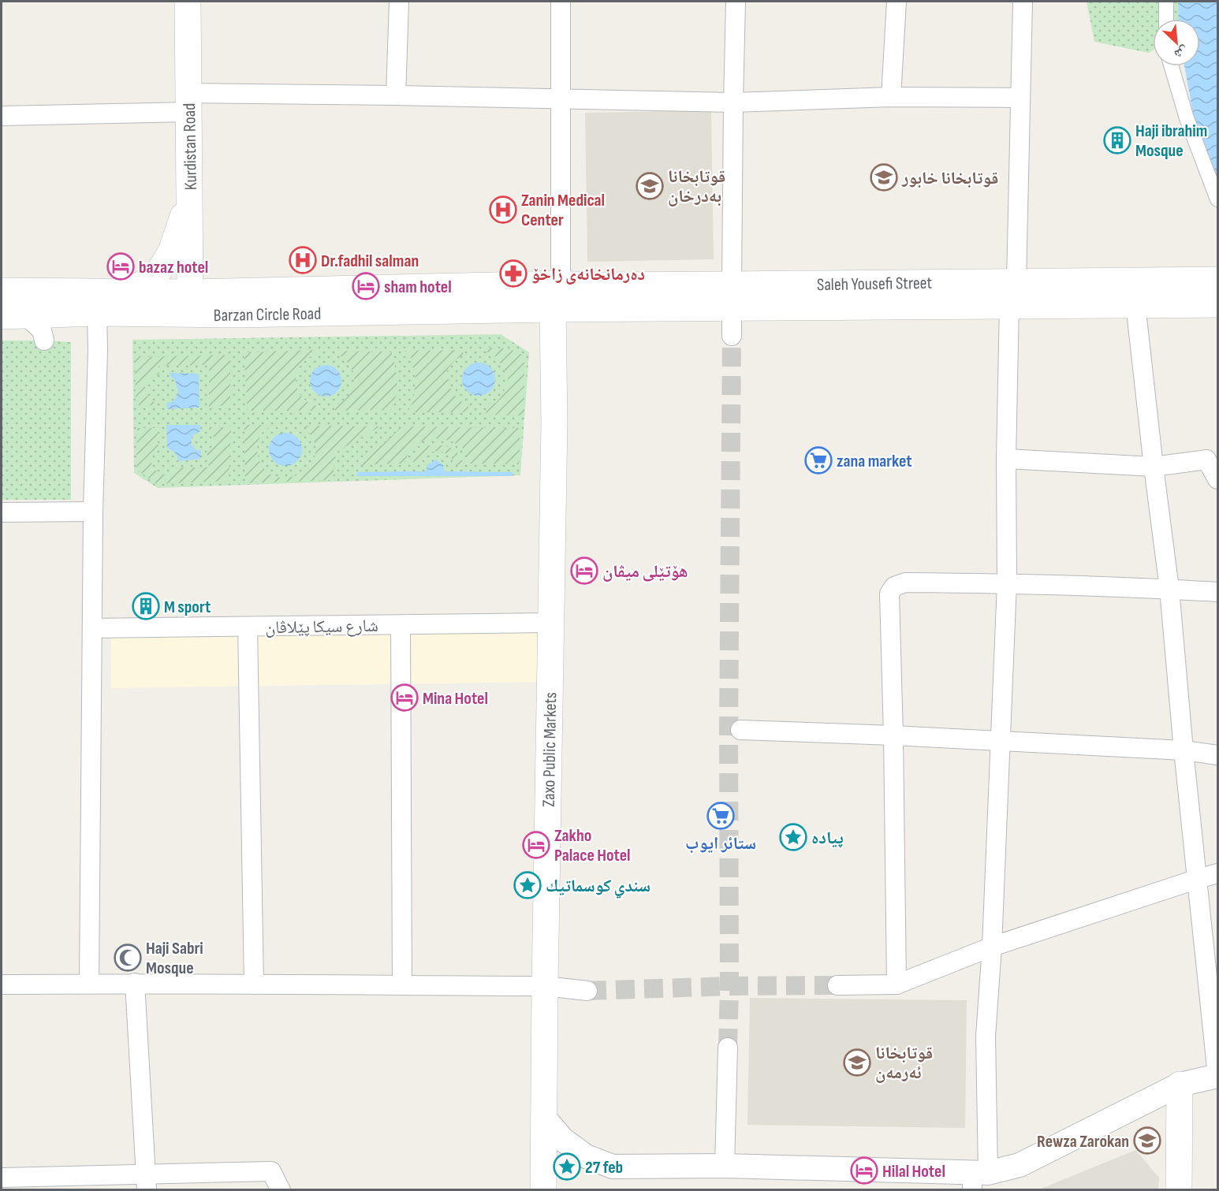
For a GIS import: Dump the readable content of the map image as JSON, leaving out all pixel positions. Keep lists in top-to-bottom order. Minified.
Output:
{"streets":{"main road":["Kurdistan Road","Saleh Yousefi Street","Barzan Circle Road","Zaxo Public Markets"],"street":["شارع سيكا پێلاڤان"]},"crossings":[["Kurdistan Road","Barzan Circle Road"],["Saleh Yousefi Street","Barzan Circle Road"],["Saleh Yousefi Street","Zaxo Public Markets"],["Barzan Circle Road","Zaxo Public Markets"],["شارع سيكا پێلاڤان","Zaxo Public Markets"]],"places":{"building":["Haji ibrahim Mosque","M sport"],"school or university":["قوتابخانا خابور","قوتابخانا به‌درخان","قوتابخانا ئه‌رمه‌ن","Rewza Zarokan"],"hospital":["Zanin Medical Center","Dr.fadhil salman"],"hotel":["bazaz hotel","sham hotel","هۆتێلی میڤان","Mina Hotel","Zakho Palace Hotel","Hilal Hotel"],"pharmacy":["دەرمانخانەی زاخۆ"],"supermarket":["zana market","ستائر ايوب"],"place":["پیادە","سندي کوسماتیك","27 feb"],"mosque":["Haji Sabri Mosque"]},"north":"bottom right"}
